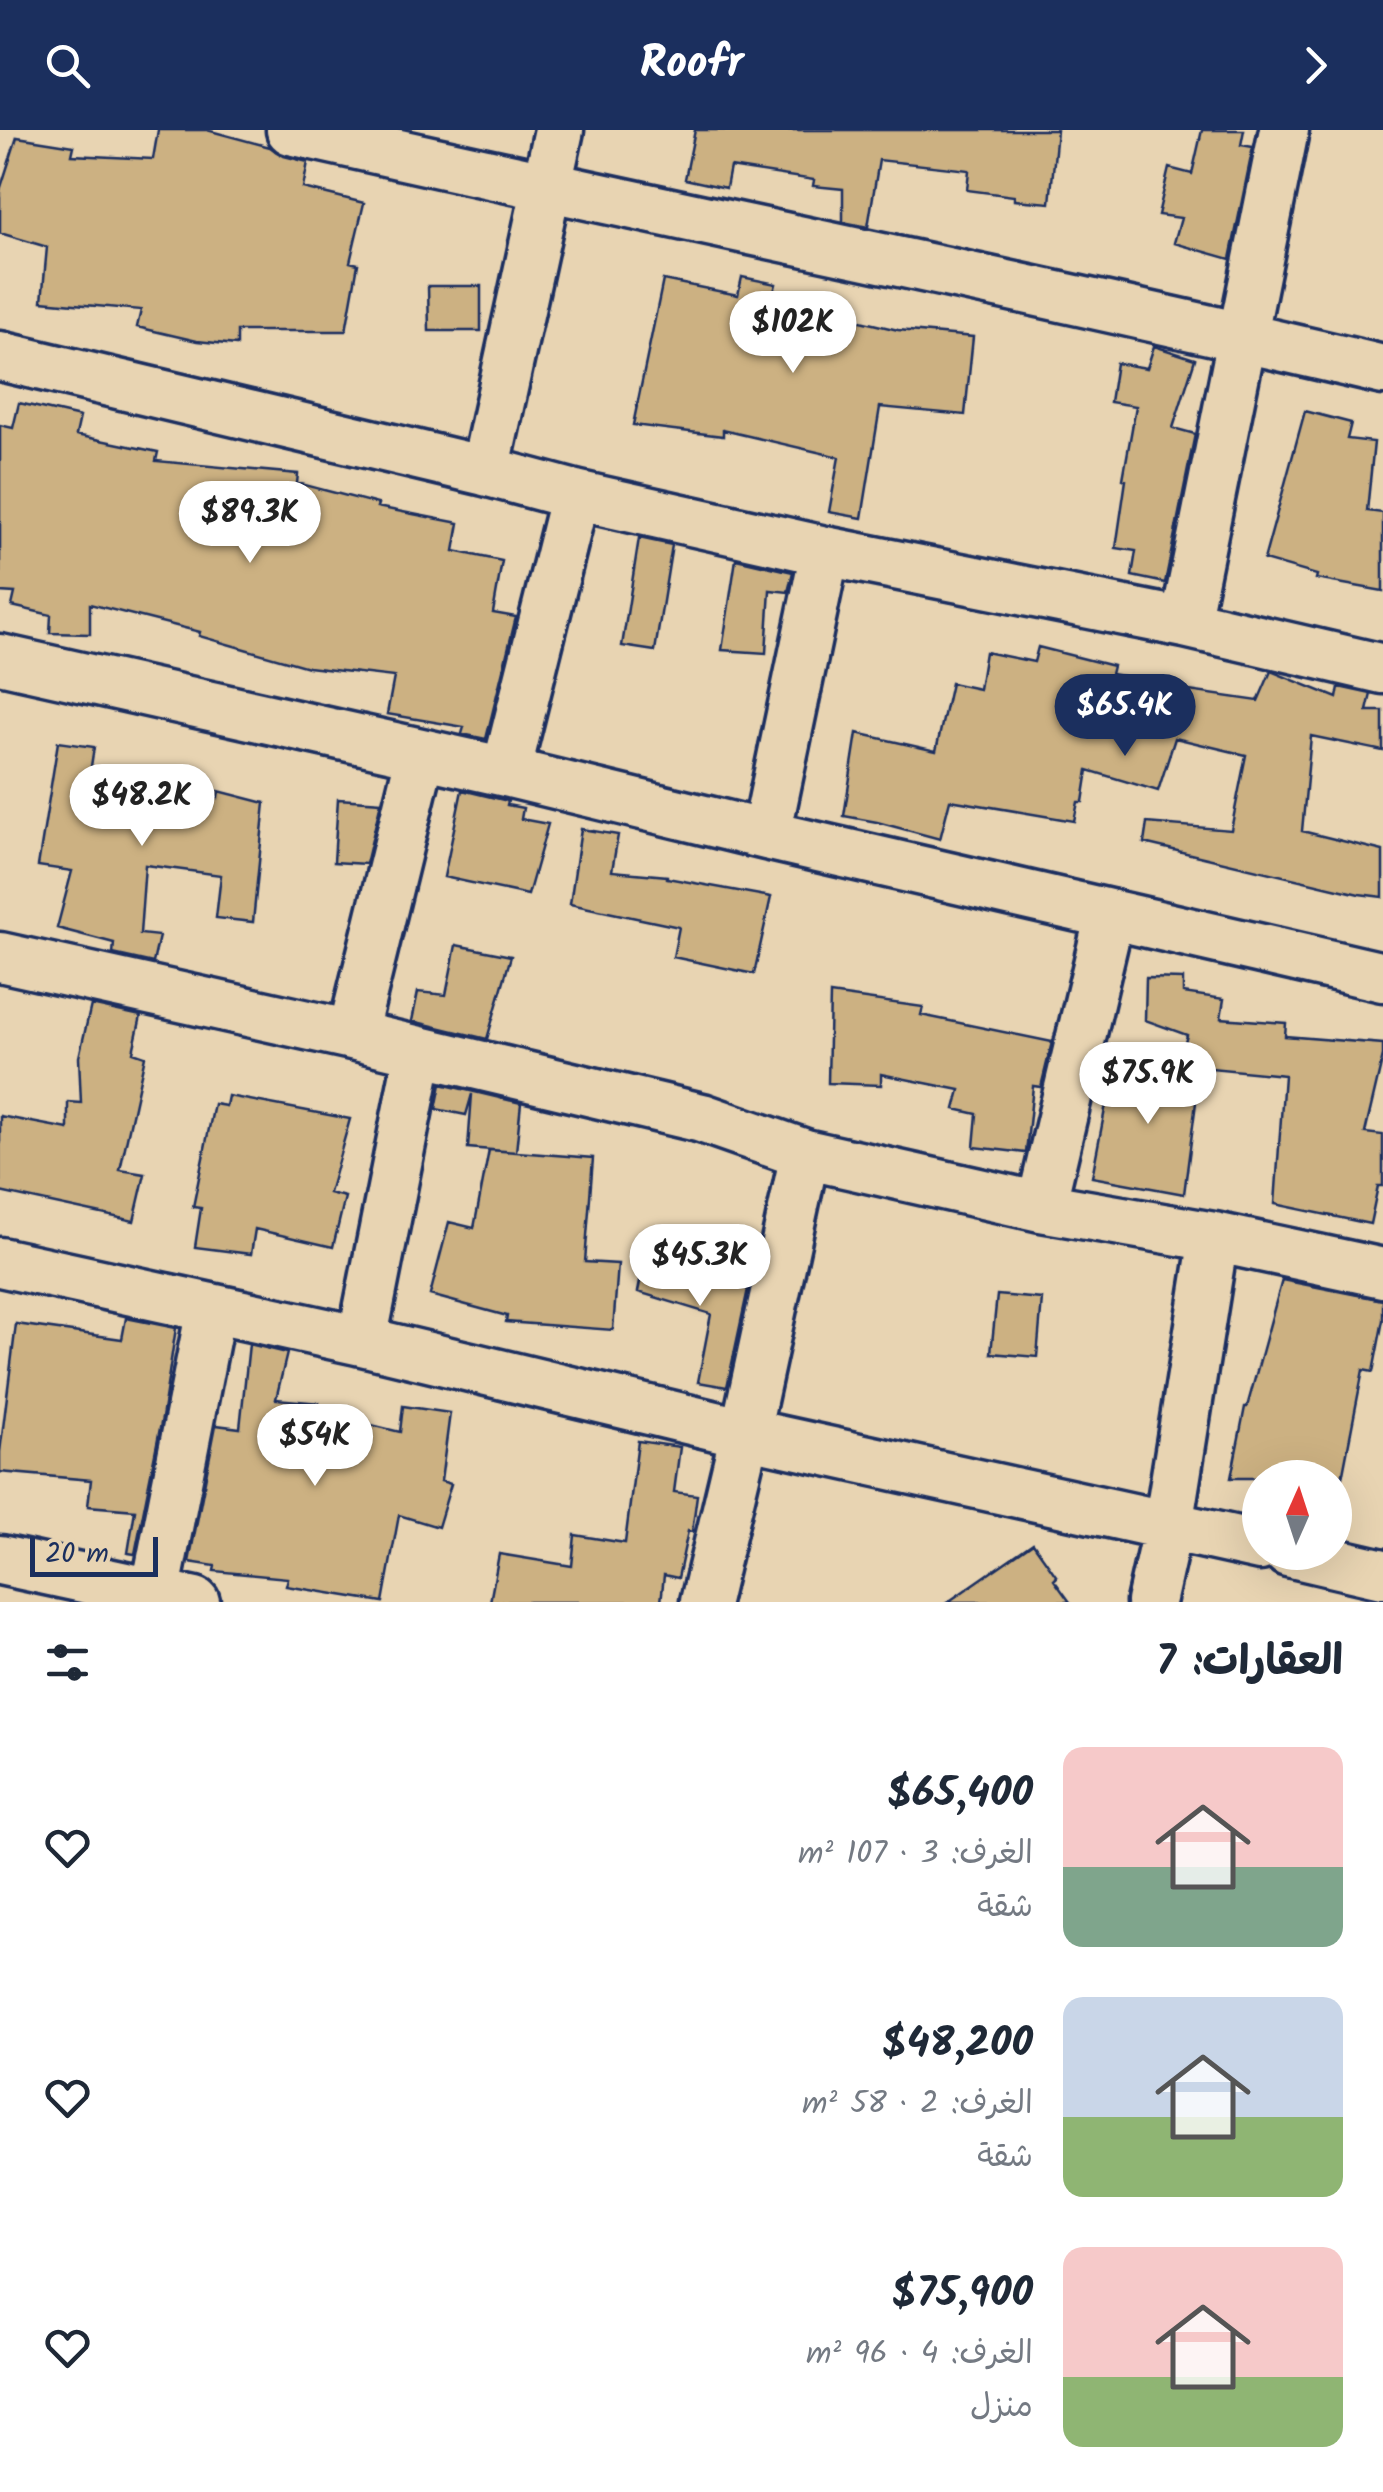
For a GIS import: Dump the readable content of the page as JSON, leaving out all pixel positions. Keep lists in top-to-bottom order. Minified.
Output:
{"scale_bar":"20 m","north":"top","page":{"header":"Roofr","price":["$102K","$89.3K","$65.4K","$48.2K","$75.9K","$45.3K","$54K"],"scale":"20 m","heading":"العقارات: 7","list":[{"name":"$65,400","note":"الغرف: 3 · 107 m² · شقة"},{"name":"$48,200","note":"الغرف: 2 · 58 m² · شقة"},{"name":"$75,900","note":"الغرف: 4 · 96 m² · منزل"}]}}
